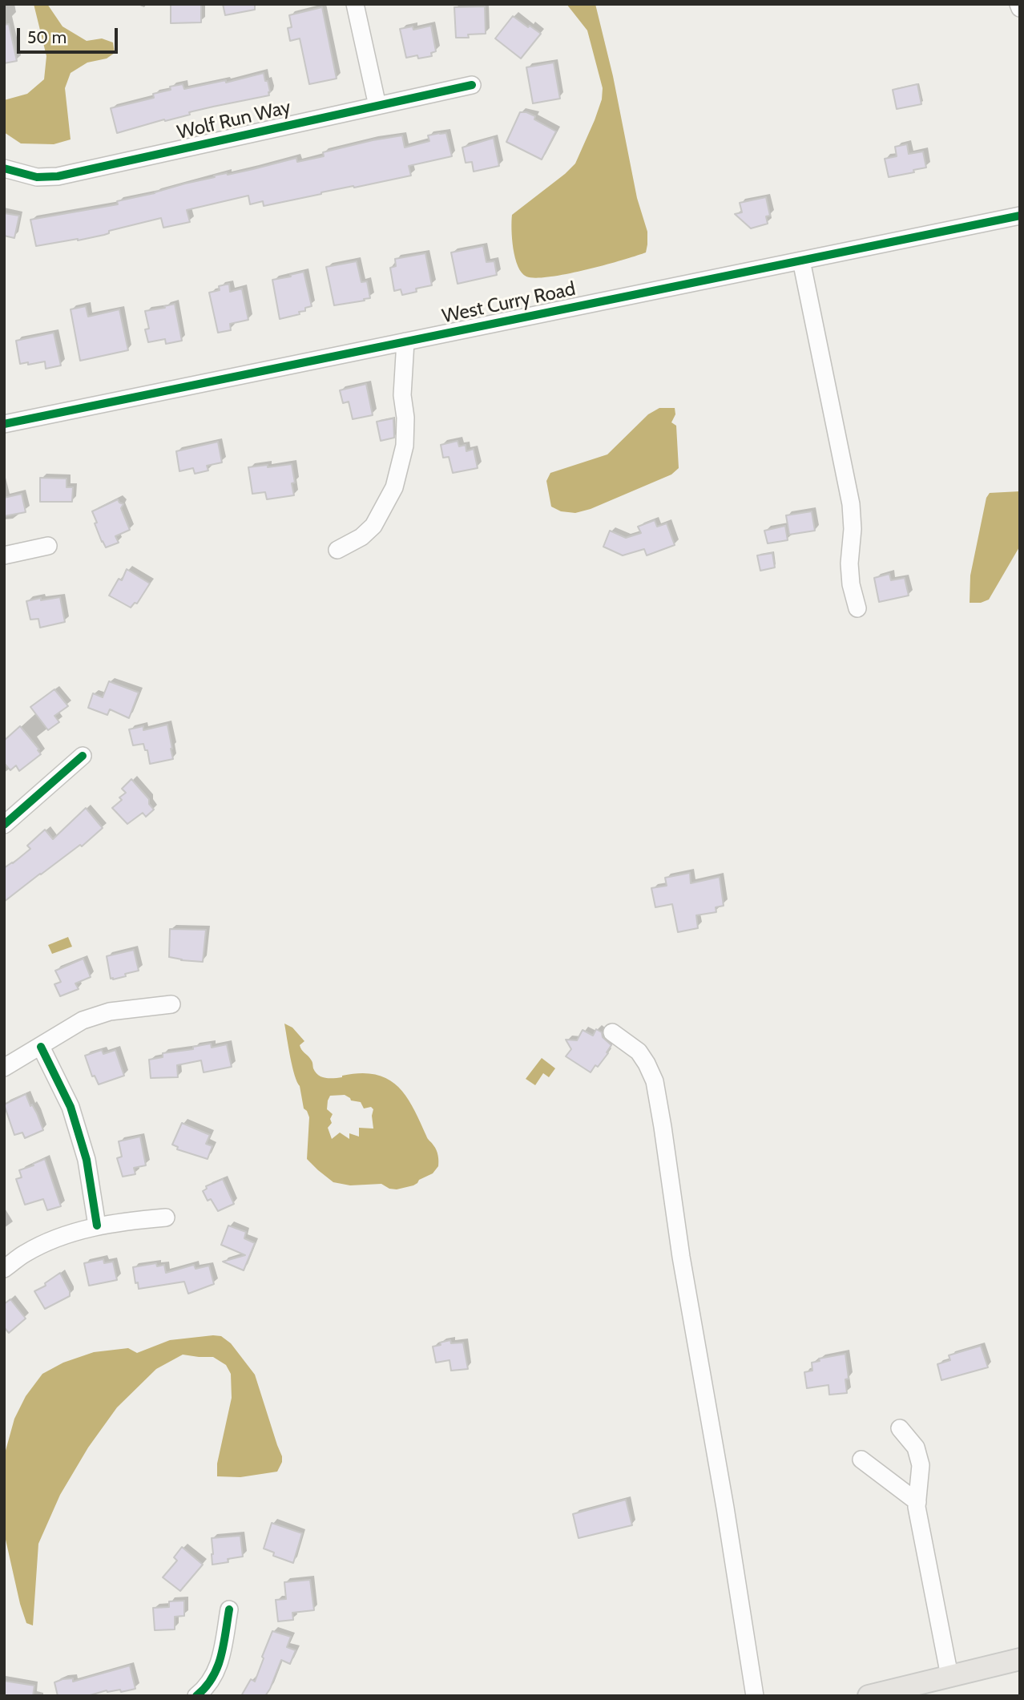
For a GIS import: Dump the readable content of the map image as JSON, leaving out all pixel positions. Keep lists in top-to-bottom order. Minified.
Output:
{"streets":{"street":["Wolf Run Way","West Curry Road"]},"scale_bar":"50 m"}
